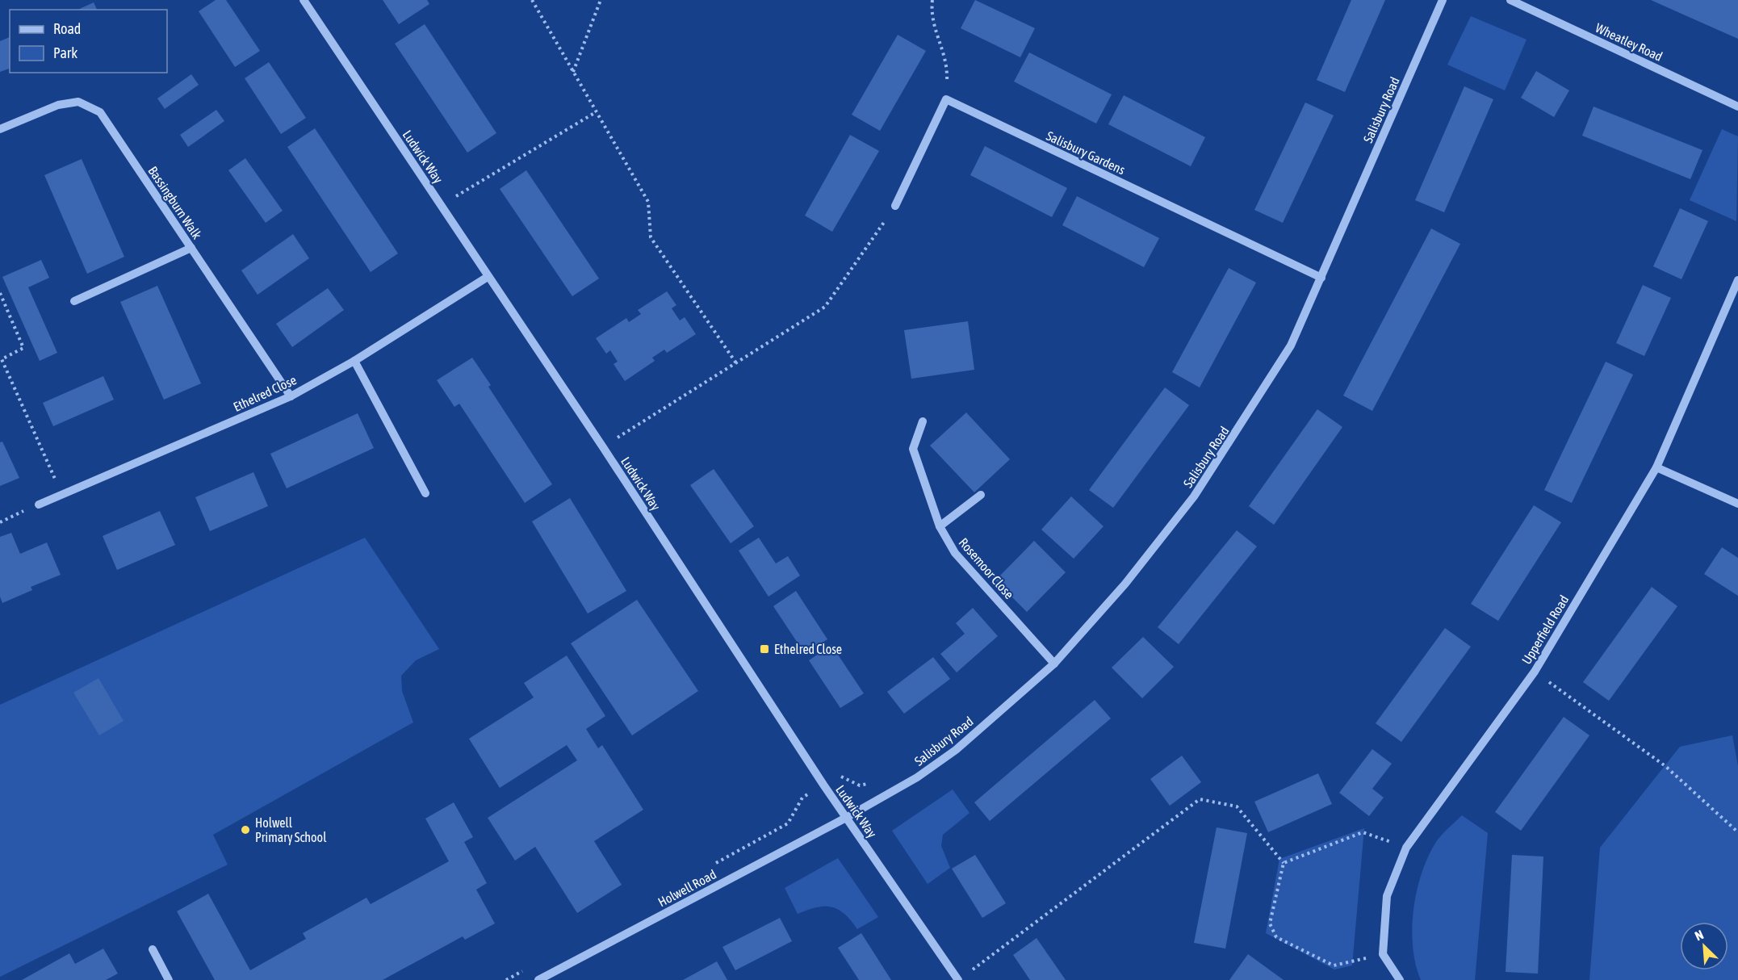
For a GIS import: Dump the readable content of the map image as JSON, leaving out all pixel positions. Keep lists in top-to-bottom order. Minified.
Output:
{"streets":{"street":["Wheatley Road","Salisbury Road","Salisbury Gardens","Ludwick Way","Bassingburn Walk","Ethelred Close","Rosemoor Close","Upperfield Road","Holwell Road"]},"crossings":[["Salisbury Road","Salisbury Gardens"],["Salisbury Road","Ludwick Way"],["Salisbury Road","Rosemoor Close"],["Salisbury Road","Holwell Road"],["Ludwick Way","Ethelred Close"],["Ludwick Way","Holwell Road"],["Bassingburn Walk","Ethelred Close"]],"places":{"transit":["Ethelred Close"],"other":["Holwell Primary School"]},"legend":["Road","Park"],"north":"top left"}
